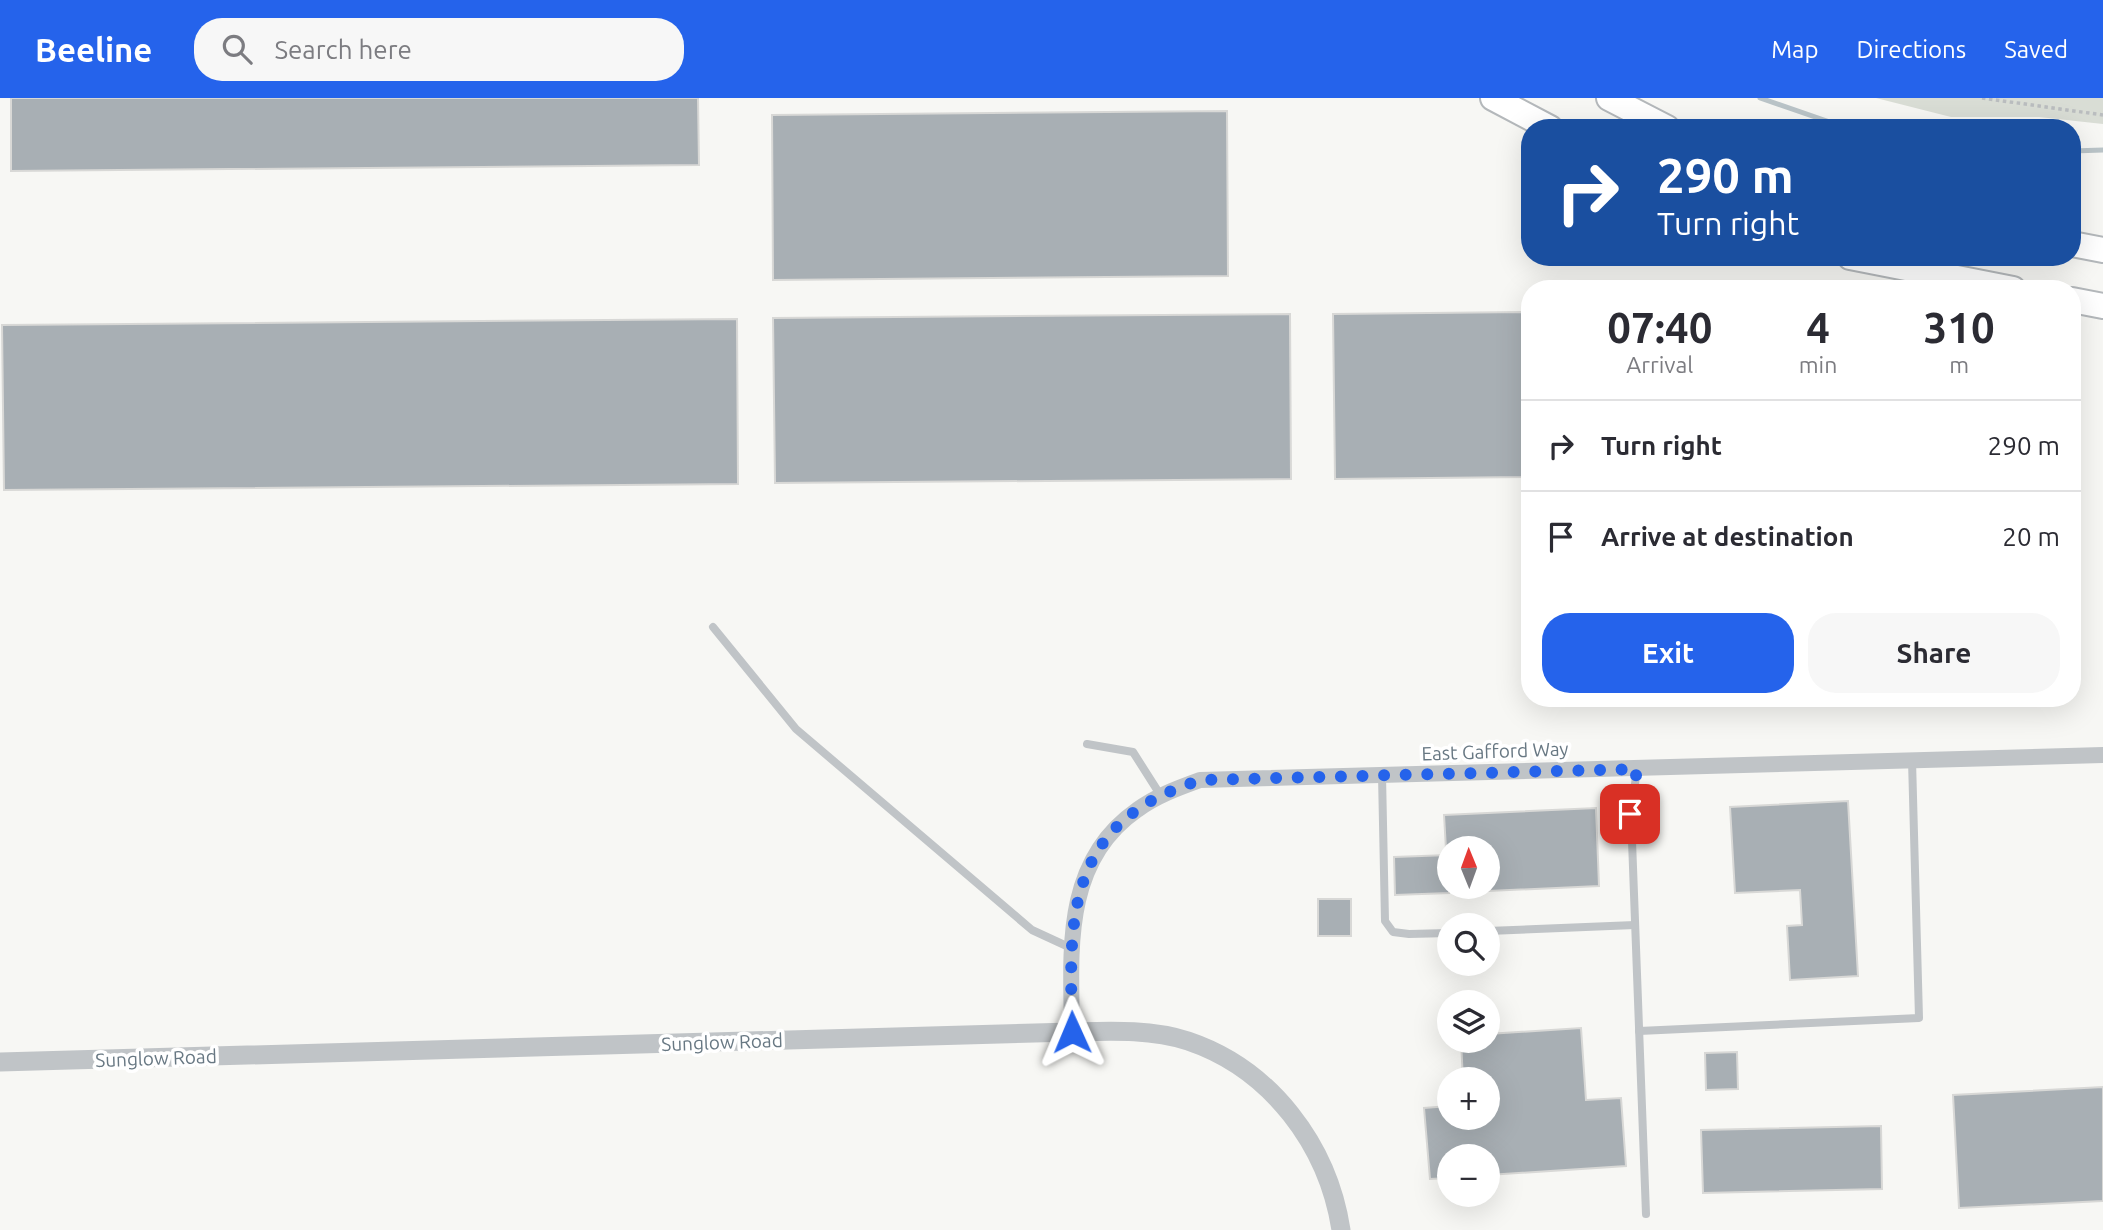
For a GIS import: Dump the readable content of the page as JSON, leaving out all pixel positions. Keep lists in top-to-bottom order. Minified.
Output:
{"streets":{"street":["East Gafford Way","Sunglow Road"]},"crossings":[["East Gafford Way","Sunglow Road"]],"north":"top","page":{"header":"Beeline","search":"Search here","nav":["Map","Directions","Saved"],"turn":["290 m","Turn right"],"eta":["07:40","Arrival","4","min","310","m"],"list":[{"name":"Turn right","value":"290 m"},{"name":"Arrive at destination","value":"20 m"}],"buttons":["Exit","Share"],"map_buttons":["+","−"]}}
